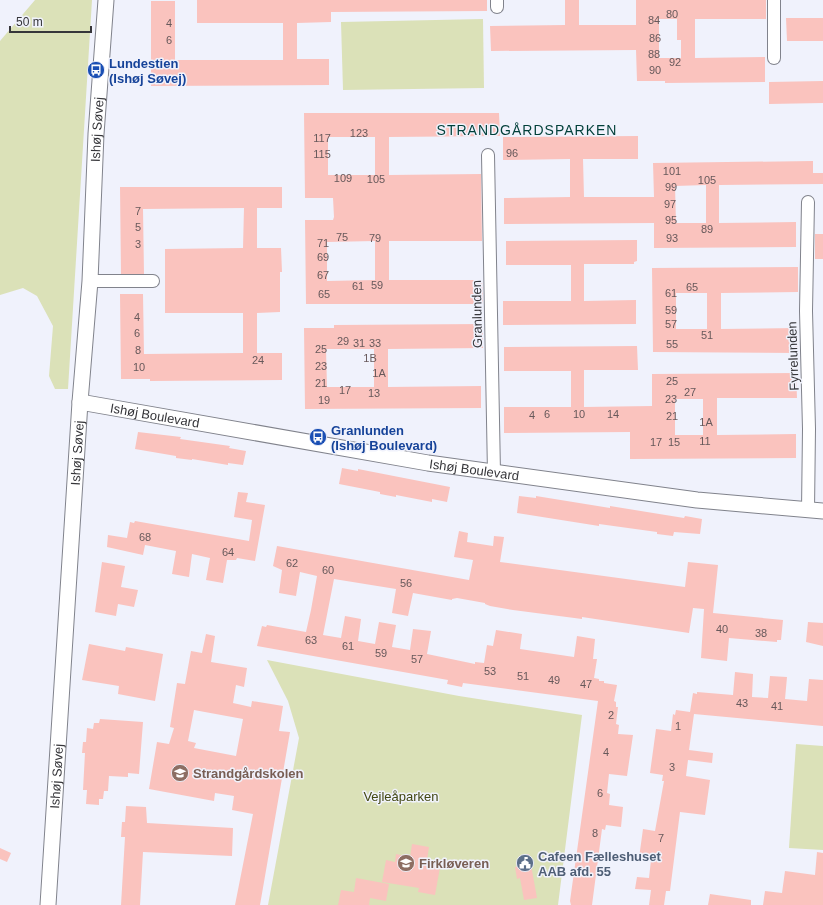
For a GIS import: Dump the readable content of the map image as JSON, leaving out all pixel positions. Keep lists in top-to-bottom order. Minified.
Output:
{"streets":{"street":["Ishøj Søvej","Granlunden","Fyrrelunden","Ishøj Boulevard"]},"crossings":[["Ishøj Søvej","Ishøj Boulevard"],["Granlunden","Ishøj Boulevard"],["Fyrrelunden","Ishøj Boulevard"]],"districts":["STRANDGÅRDSPARKEN"],"parks":["Vejleåparken"],"places":{"bus stop":["Lundestien (Ishøj Søvej)","Granlunden (Ishøj Boulevard)"],"school or university":["Strandgårdskolen","Firkløveren"],"public building":["Cafeen Fælleshuset AAB afd. 55"]},"house_numbers":["80","84","4","86","6","88","92","90","123","117","96","115","101","109","105","105","99","97","7","95","5","89","75","79","93","71","3","69","67","59","61","65","61","65","59","4","57","6","51","29","31","33","55","25","8","1B","24","23","10","1A","25","21","17","27","13","23","19","6","10","14","4","21","1A","11","17","15","68","64","62","60","56","40","38","63","61","59","57","53","51","49","47","43","41","2","1","4","3","6","8","7"],"scale_bar":"50 m"}
